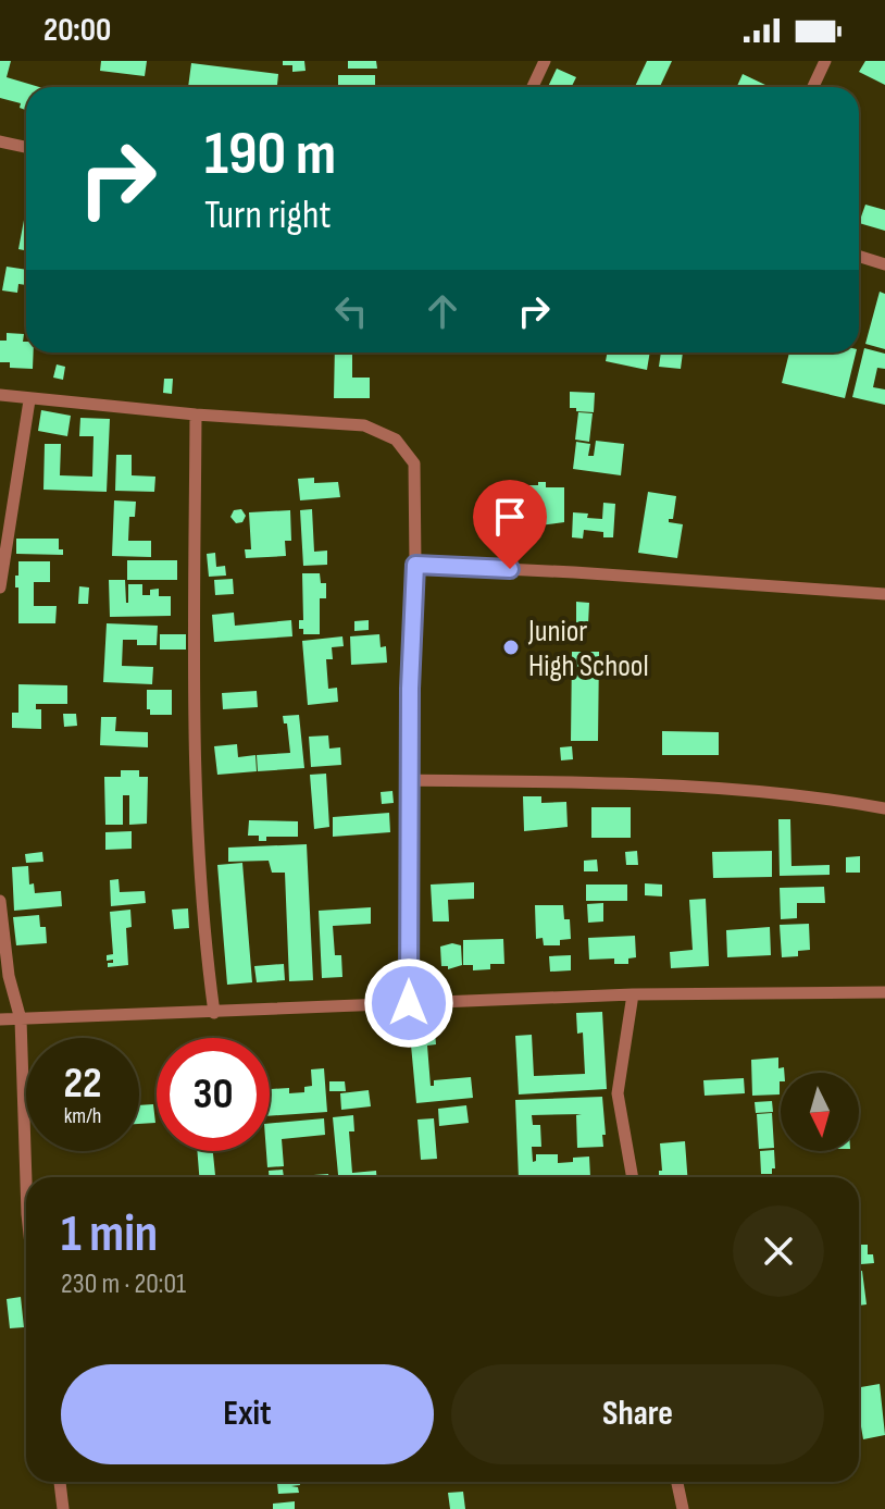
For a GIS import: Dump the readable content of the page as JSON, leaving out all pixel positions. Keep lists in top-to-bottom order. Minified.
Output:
{"places":["Junior High School"],"north":"bottom","page":{"status":"20:00","turn":["190 m","Turn right"],"speed":"22 km/h","limit":"30","heading":["1 min","230 m · 20:01"],"buttons":["Exit","Share"]}}
